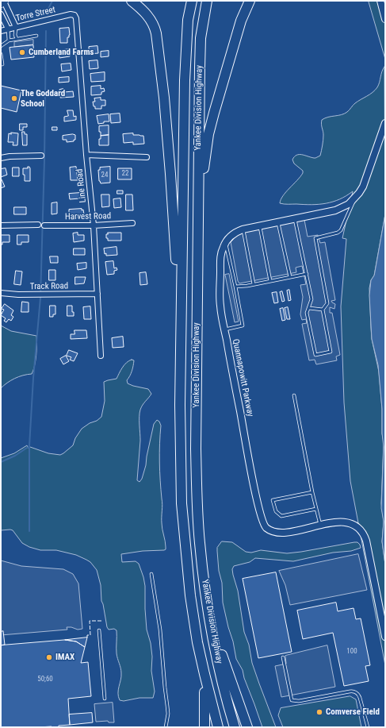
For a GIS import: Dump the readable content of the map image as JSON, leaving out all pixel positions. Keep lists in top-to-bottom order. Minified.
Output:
{"streets":{"highway":["Yankee Division Highway"],"street":["Torre Street","Line Road","Harvest Road","Track Road","Quannapowitt Parkway"]},"crossings":[["Torre Street","Line Road"],["Line Road","Harvest Road"],["Line Road","Track Road"]],"places":["Cumberland Farms","The Goddard School","IMAX","Comverse Field"],"house_numbers":["22","24","100","50;60"]}
